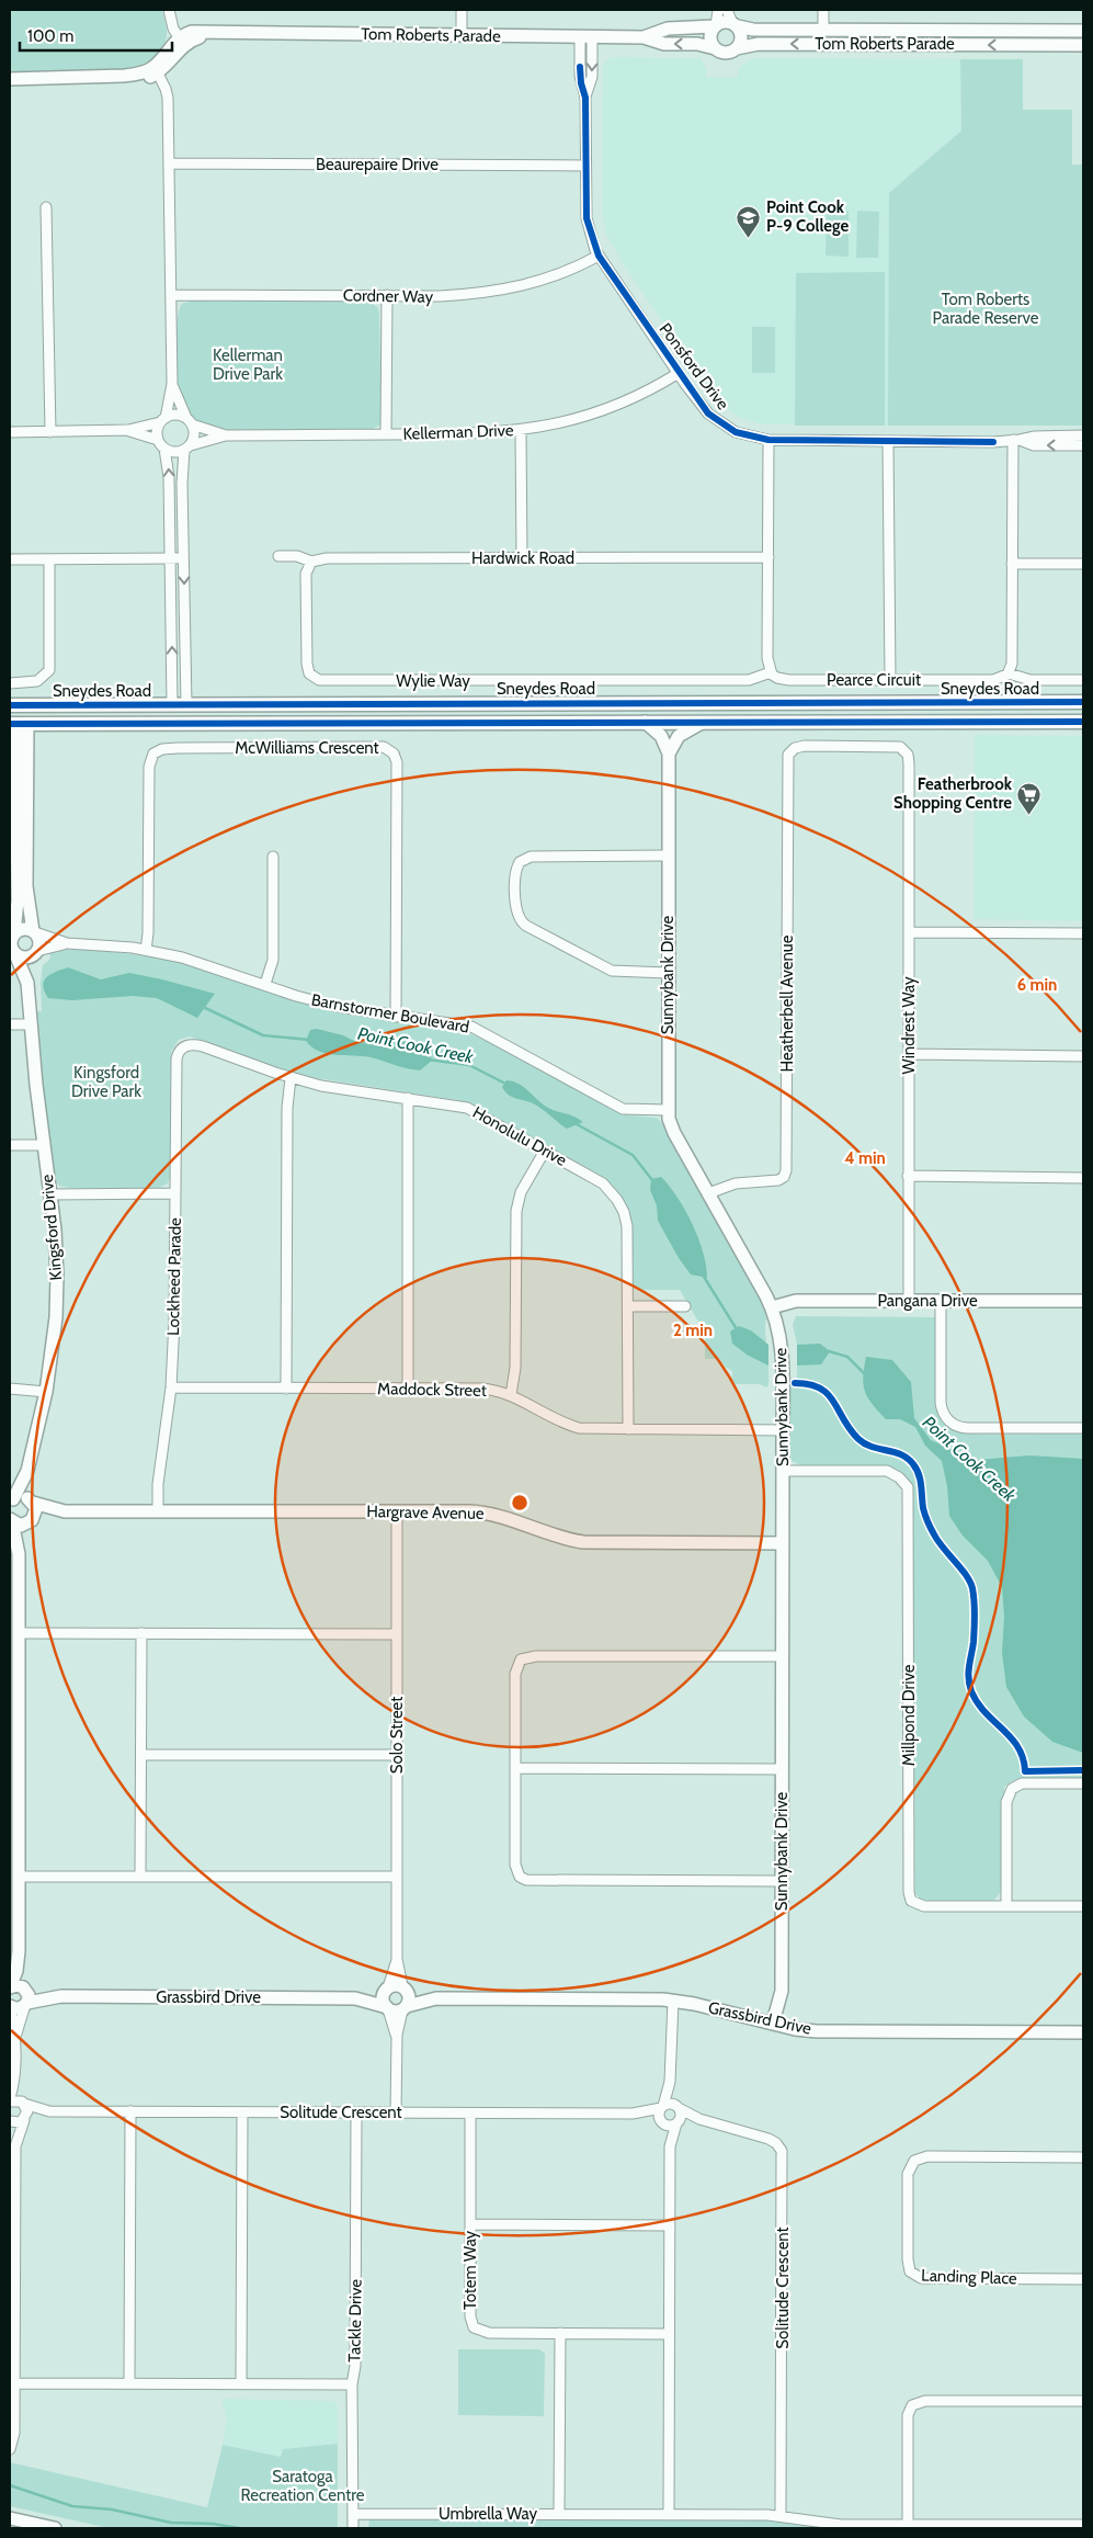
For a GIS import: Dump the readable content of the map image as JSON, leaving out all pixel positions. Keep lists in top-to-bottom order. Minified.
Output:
{"streets":{"main road":["Sneydes Road"],"street":["Tom Roberts Parade","Beaurepaire Drive","Cordner Way","Ponsford Drive","Kellerman Drive","Hardwick Road","Pearce Circuit","Wylie Way","McWilliams Crescent","Sunnybank Drive","Heatherbell Avenue","Barnstormer Boulevard","Windrest Way","Honolulu Drive","Kingsford Drive","Lockheed Parade","Pangana Drive","Maddock Street","Hargrave Avenue","Millpond Drive","Solo Street","Grassbird Drive","Solitude Crescent","Totem Way","Landing Place","Tackle Drive","Umbrella Way"]},"crossings":[["Tom Roberts Parade","Ponsford Drive"],["Beaurepaire Drive","Ponsford Drive"],["Cordner Way","Ponsford Drive"],["Ponsford Drive","Kellerman Drive"],["Hardwick Road","Wylie Way"],["Pearce Circuit","Wylie Way"],["McWilliams Crescent","Barnstormer Boulevard"],["Sunnybank Drive","Heatherbell Avenue"],["Sunnybank Drive","Barnstormer Boulevard"],["Sunnybank Drive","Pangana Drive"],["Sunnybank Drive","Maddock Street"],["Sunnybank Drive","Hargrave Avenue"],["Sunnybank Drive","Millpond Drive"],["Sunnybank Drive","Grassbird Drive"],["Heatherbell Avenue","Windrest Way"],["Barnstormer Boulevard","Kingsford Drive"],["Windrest Way","Pangana Drive"],["Honolulu Drive","Lockheed Parade"],["Honolulu Drive","Maddock Street"],["Kingsford Drive","Hargrave Avenue"],["Lockheed Parade","Maddock Street"],["Lockheed Parade","Hargrave Avenue"],["Hargrave Avenue","Solo Street"],["Solo Street","Grassbird Drive"],["Solitude Crescent","Totem Way"],["Solitude Crescent","Tackle Drive"],["Solitude Crescent","Umbrella Way"],["Tackle Drive","Umbrella Way"]],"water":["Point Cook Creek"],"parks":["Tom Roberts Parade Reserve","Kellerman Drive Park","Kingsford Drive Park","Saratoga Recreation Centre"],"places":{"school or university":["Point Cook P-9 College"],"supermarket":["Featherbrook Shopping Centre"]},"scale_bar":"100 m","rings":["6 min","4 min","2 min"]}
